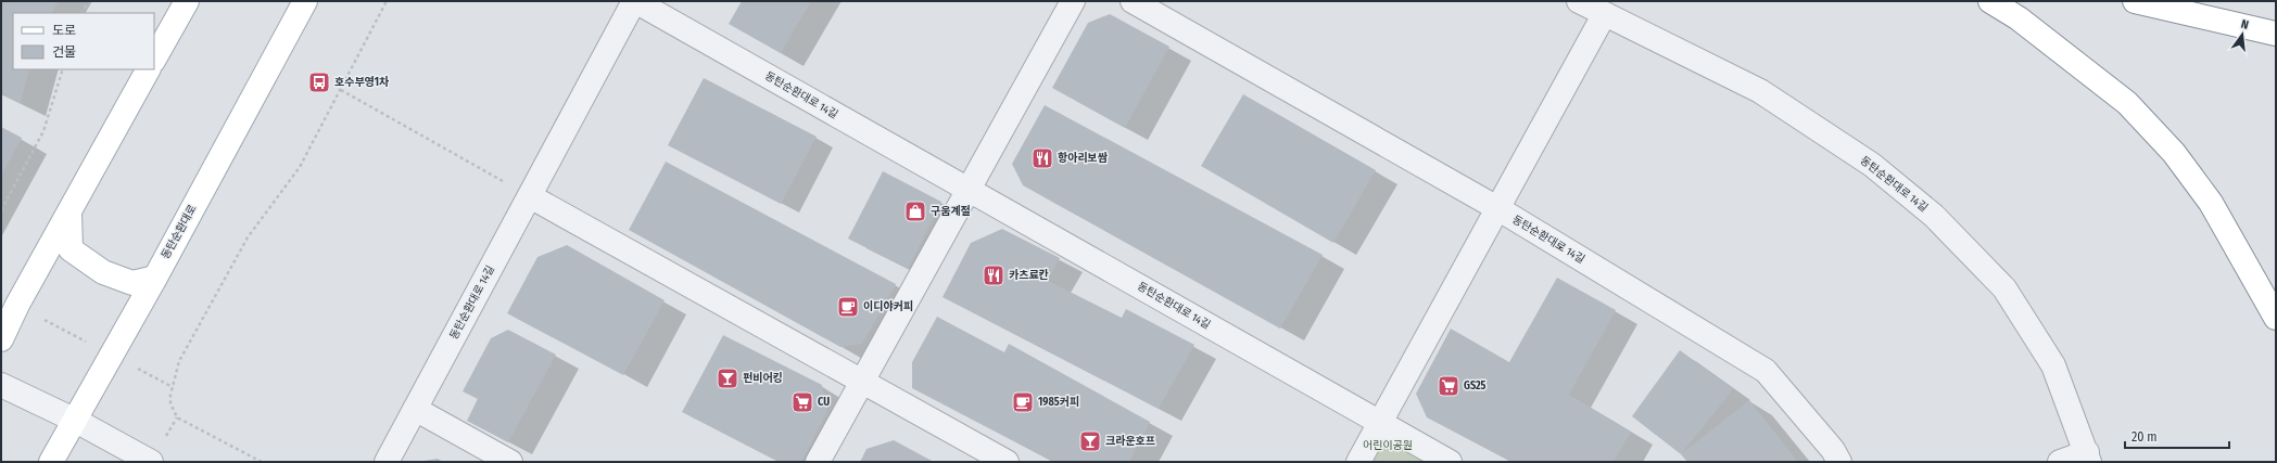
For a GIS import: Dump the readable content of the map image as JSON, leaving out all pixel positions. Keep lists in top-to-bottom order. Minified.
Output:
{"streets":{"main road":["동탄순환대로"],"street":["동탄순환대로 14길"]},"parks":["어린이공원"],"places":{"bus stop":["호수부영1차"],"restaurant":["항아리보쌈","카츠료칸"],"shop":["구움계절"],"cafe":["이디야커피","1985커피"],"bar":["펀비어킹","크라운호프"],"supermarket":["GS25","CU"]},"legend":["도로","건물"],"scale_bar":"20 m","north":"top"}
